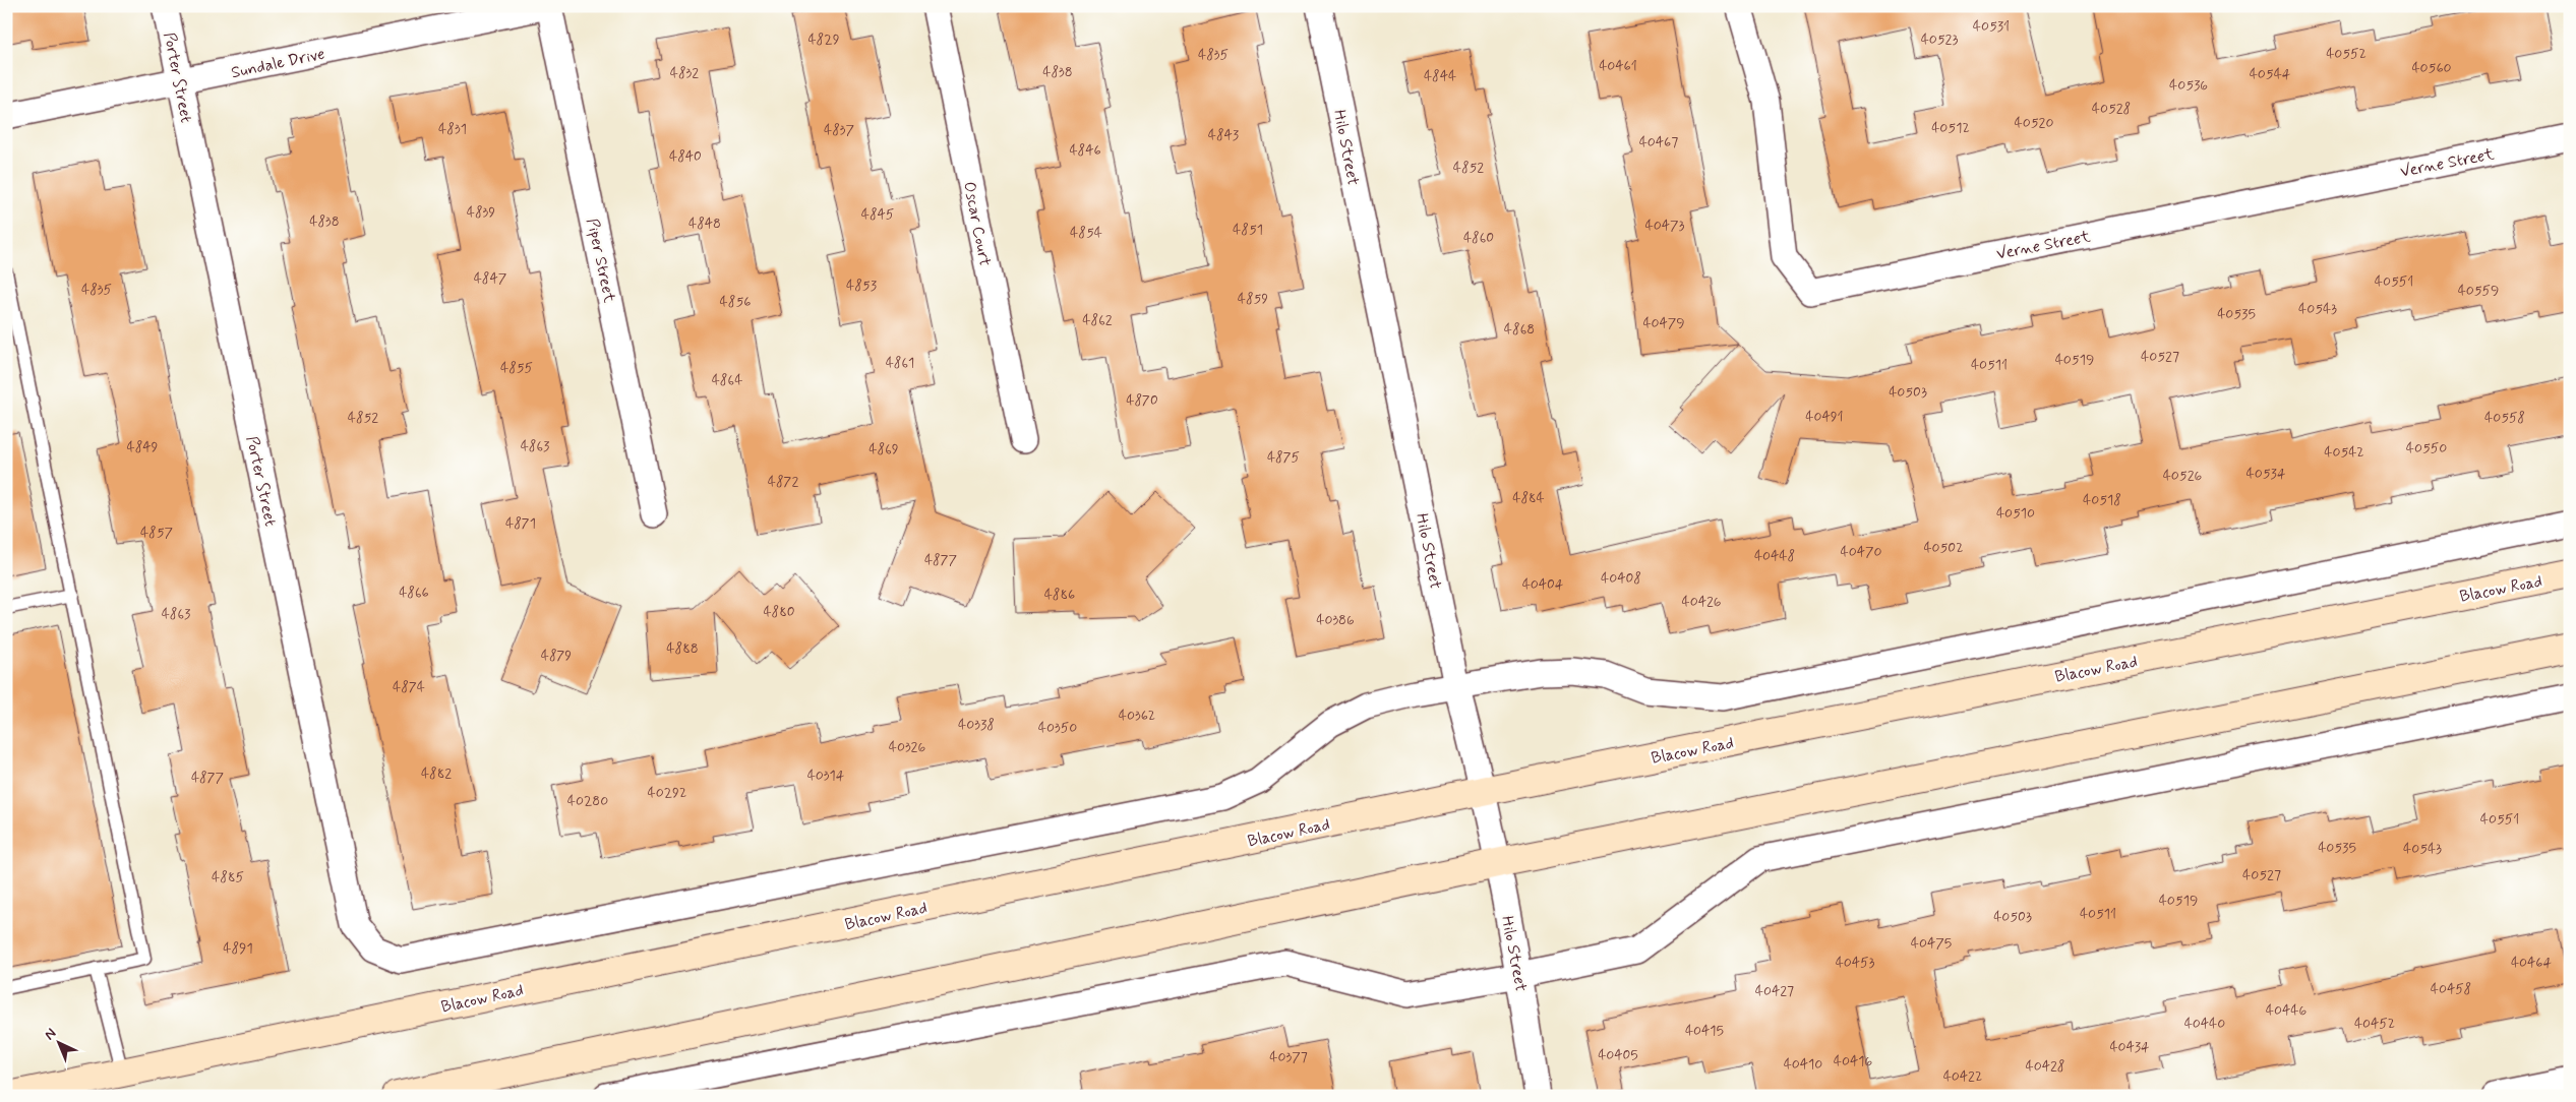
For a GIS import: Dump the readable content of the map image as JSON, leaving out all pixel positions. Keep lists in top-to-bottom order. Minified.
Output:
{"streets":{"main road":["Blacow Road"],"street":["Sundale Drive","Porter Street","Hilo Street","Verne Street","Oscar Court","Piper Street"]},"crossings":[["Sundale Drive","Porter Street"],["Sundale Drive","Piper Street"],["Porter Street","Hilo Street"],["Hilo Street","Blacow Road"]],"house_numbers":["40531","4829","40523","40552","4835","40461","40560","4838","4832","40544","4844","40536","40528","40520","40512","4831","4837","4843","40467","4846","4840","4852","4839","4845","4838","4848","40473","4851","4854","4860","4847","40551","4853","4835","40559","4859","4856","40543","40535","4862","40479","4868","40527","40519","4861","40511","4855","4864","40503","4870","40491","4852","40558","4863","4849","40550","4869","40542","4875","40534","40526","4872","4884","40518","40510","4871","4857","40502","40470","40448","4877","40408","40404","4866","4886","40426","4880","4863","40386","4888","4879","4874","40362","40338","40350","40326","4882","40314","4877","40292","40280","40551","40535","40543","40527","4885","40519","40511","40503","40475","4891","40453","40464","40458","40427","40446","40440","40452","40415","40434","40405","40377","40416","40410","40428","40422"],"north":"top left"}
